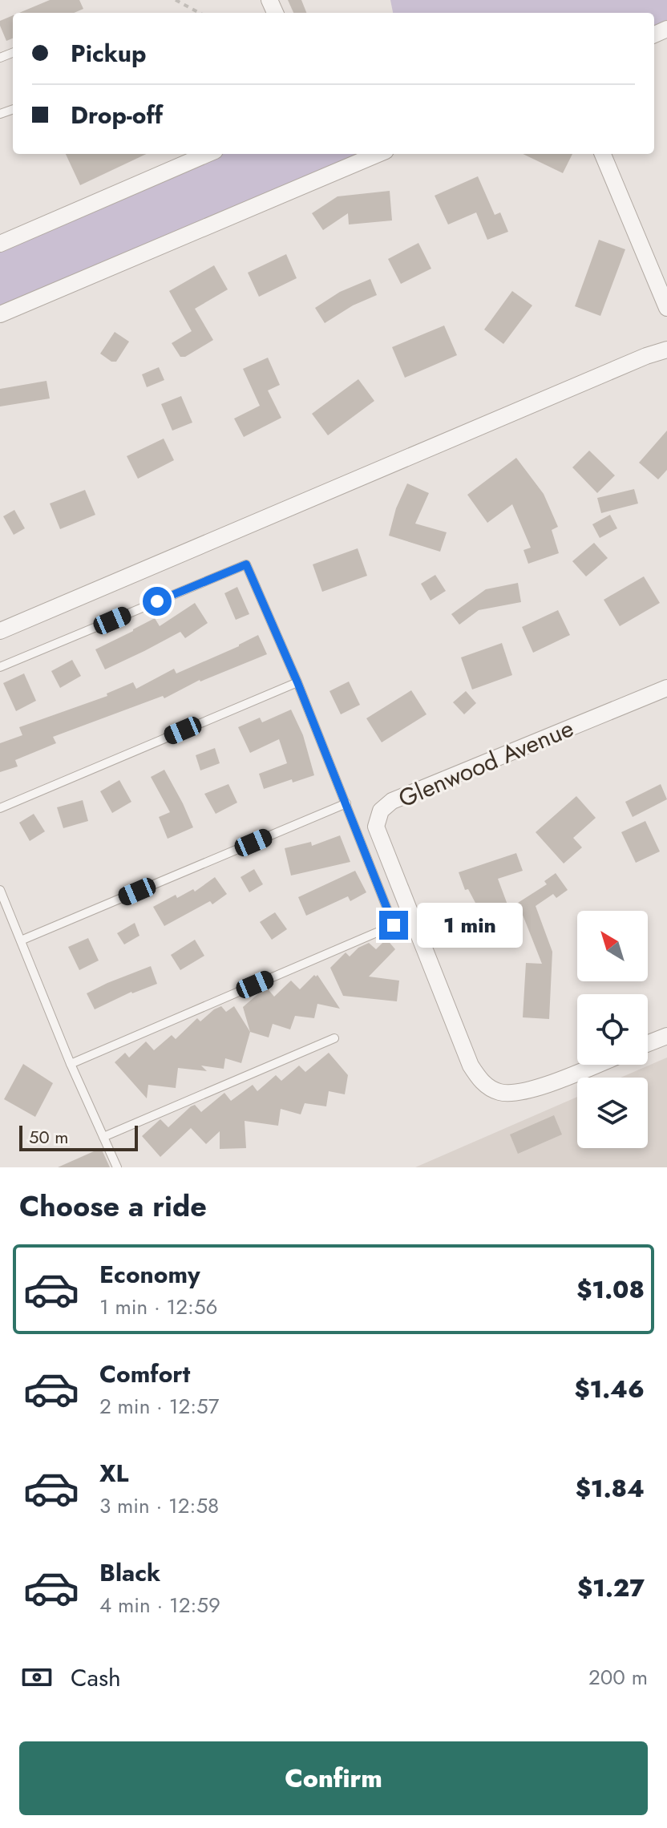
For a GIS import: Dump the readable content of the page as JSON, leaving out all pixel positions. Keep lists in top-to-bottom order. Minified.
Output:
{"streets":{"street":["Glenwood Avenue"]},"scale_bar":"50 m","north":"top left","page":{"banner":["Pickup","Drop-off"],"bubble":"1 min","scale":"50 m","heading":"Choose a ride","list":[{"name":"Economy","note":"1 min · 12:56","value":"$1.08"},{"name":"Comfort","note":"2 min · 12:57","value":"$1.46"},{"name":"XL","note":"3 min · 12:58","value":"$1.84"},{"name":"Black","note":"4 min · 12:59","value":"$1.27"}],"pay":["Cash","200 m"],"buttons":"Confirm"}}
